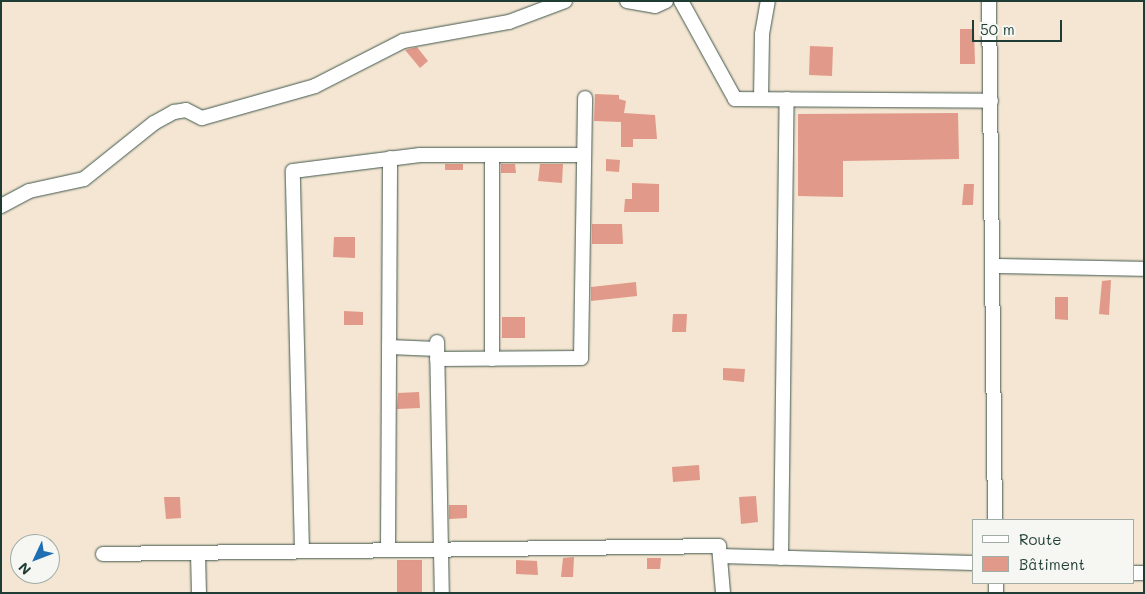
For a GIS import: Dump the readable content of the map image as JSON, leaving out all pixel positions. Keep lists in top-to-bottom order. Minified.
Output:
{"legend":["Route","Bâtiment"],"scale_bar":"50 m","north":"bottom left"}
